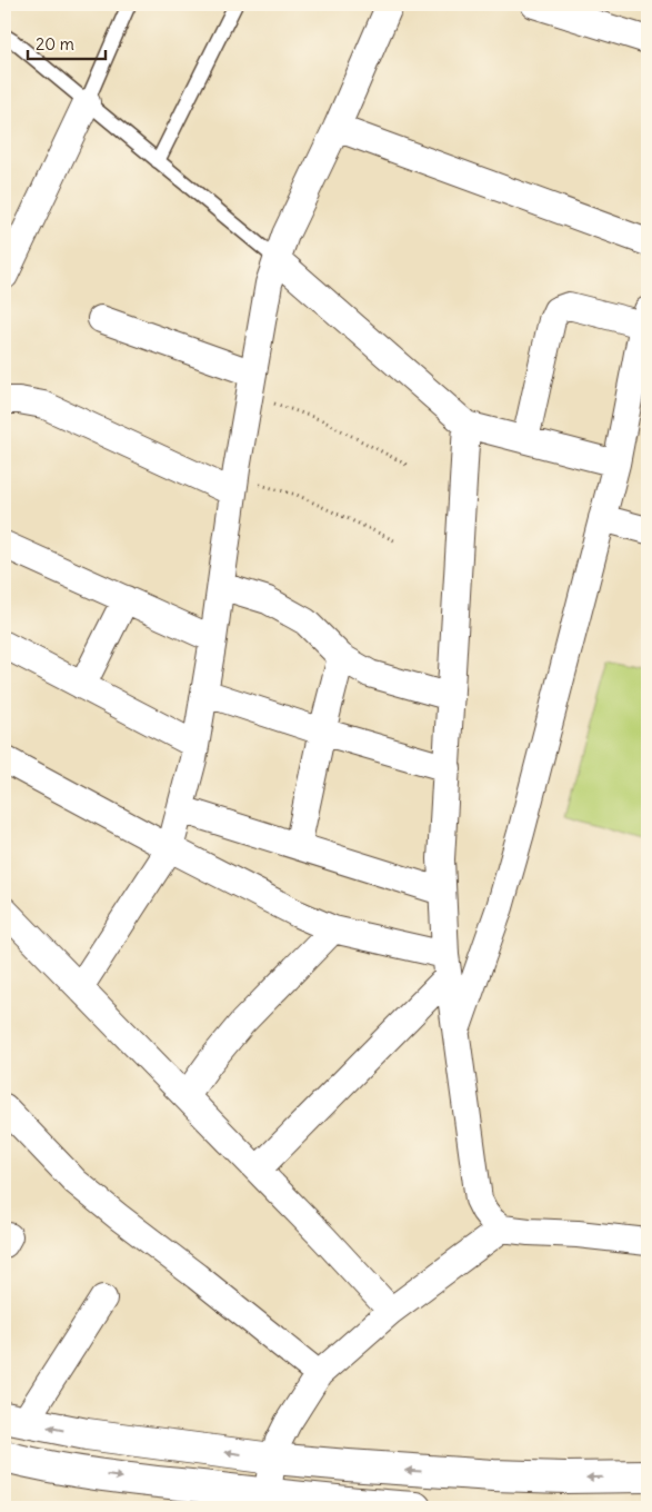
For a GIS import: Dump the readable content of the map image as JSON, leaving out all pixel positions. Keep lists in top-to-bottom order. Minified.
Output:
{"scale_bar":"20 m"}
